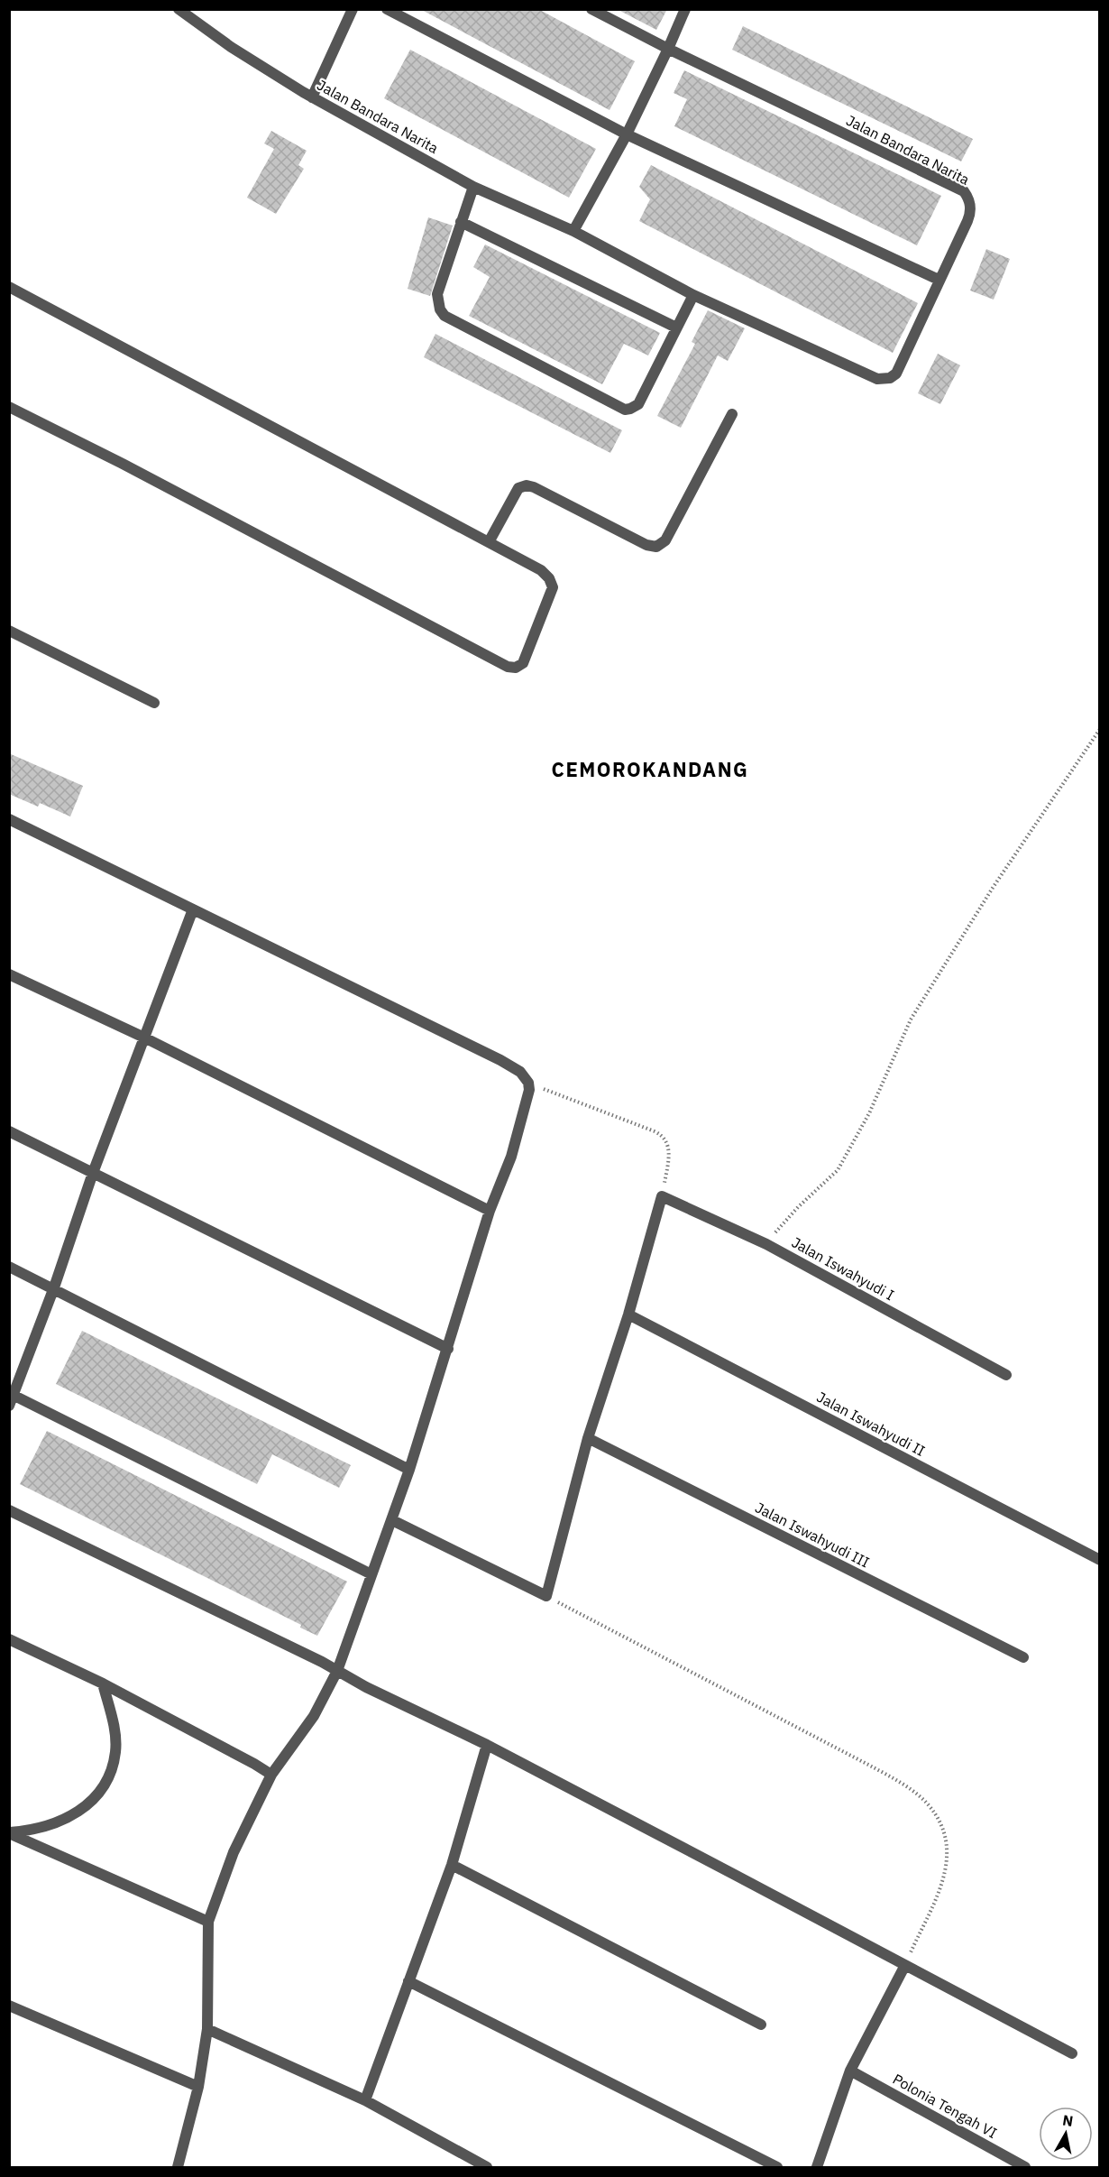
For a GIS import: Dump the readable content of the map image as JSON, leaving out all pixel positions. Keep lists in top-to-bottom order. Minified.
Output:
{"streets":{"street":["Jalan Bandara Narita","Jalan Iswahyudi I","Jalan Iswahyudi II","Jalan Iswahyudi III","Polonia Tengah VI"]},"districts":["CEMOROKANDANG"],"north":"top"}
